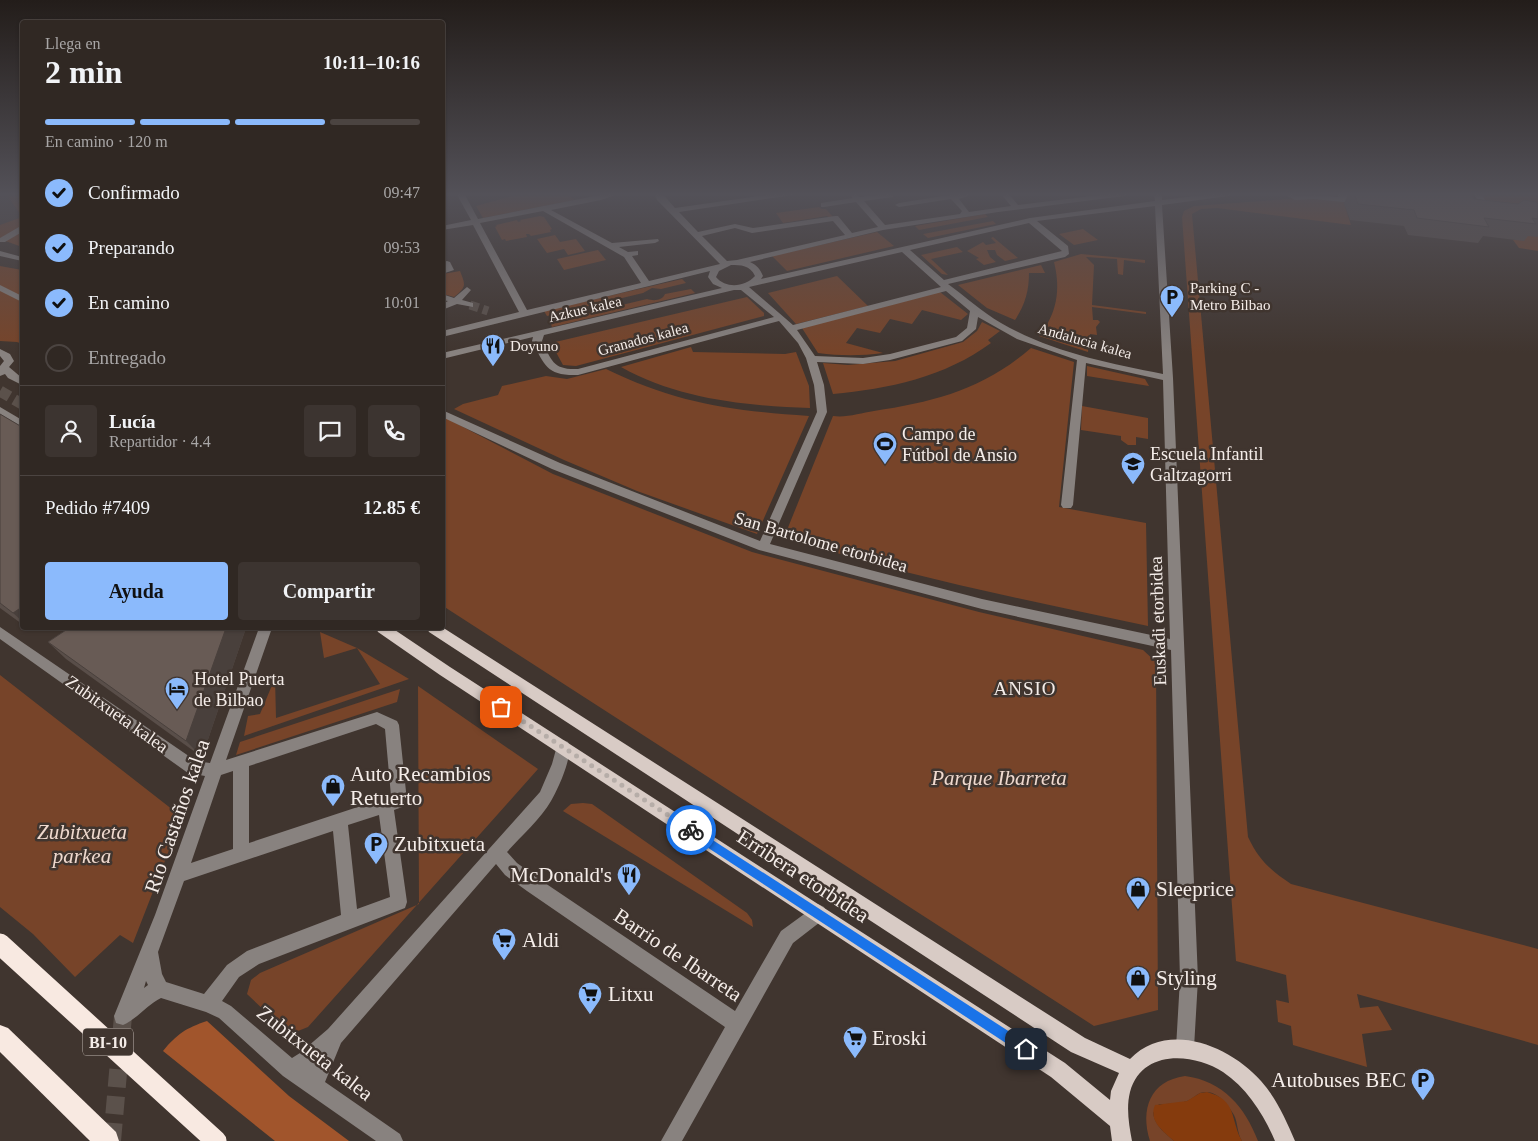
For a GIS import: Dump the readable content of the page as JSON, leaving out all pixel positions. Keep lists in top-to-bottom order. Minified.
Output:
{"streets":{"highway":["BI-10"],"main road":["Erribera etorbidea"],"street":["Azkue kalea","Granados kalea","Andalucia kalea","San Bartolome etorbidea","Euskadi etorbidea","Zubitxueta kalea","Rio Castaños kalea","Barrio de Ibarreta"]},"crossings":[["Azkue kalea","Granados kalea"],["Azkue kalea","Andalucia kalea"],["Andalucia kalea","Euskadi etorbidea"],["San Bartolome etorbidea","Euskadi etorbidea"],["Zubitxueta kalea","Rio Castaños kalea"],["Erribera etorbidea","Barrio de Ibarreta"]],"districts":["ANSIO"],"parks":["Parque Ibarreta","Zubitxueta parkea"],"places":{"parking":["Parking C - Metro Bilbao","Zubitxueta","Autobuses BEC"],"restaurant":["Doyuno","McDonald's"],"sports":["Campo de Fútbol de Ansio"],"school or university":["Escuela Infantil Galtzagorri"],"hotel":["Hotel Puerta de Bilbao"],"shop":["Auto Recambios Retuerto","Sleeprice","Styling"],"supermarket":["Aldi","Litxu","Eroski"]},"page":{"heading":["2 min","Llega en","10:11–10:16"],"panel":["Lucía","Repartidor · 4.4","Pedido #7409","12.85 €"],"bar":"En camino · 120 m","list":[["Confirmado","09:47"],["Preparando","09:53"],["En camino","10:01"],"Entregado"],"buttons":["Ayuda","Compartir"]}}
